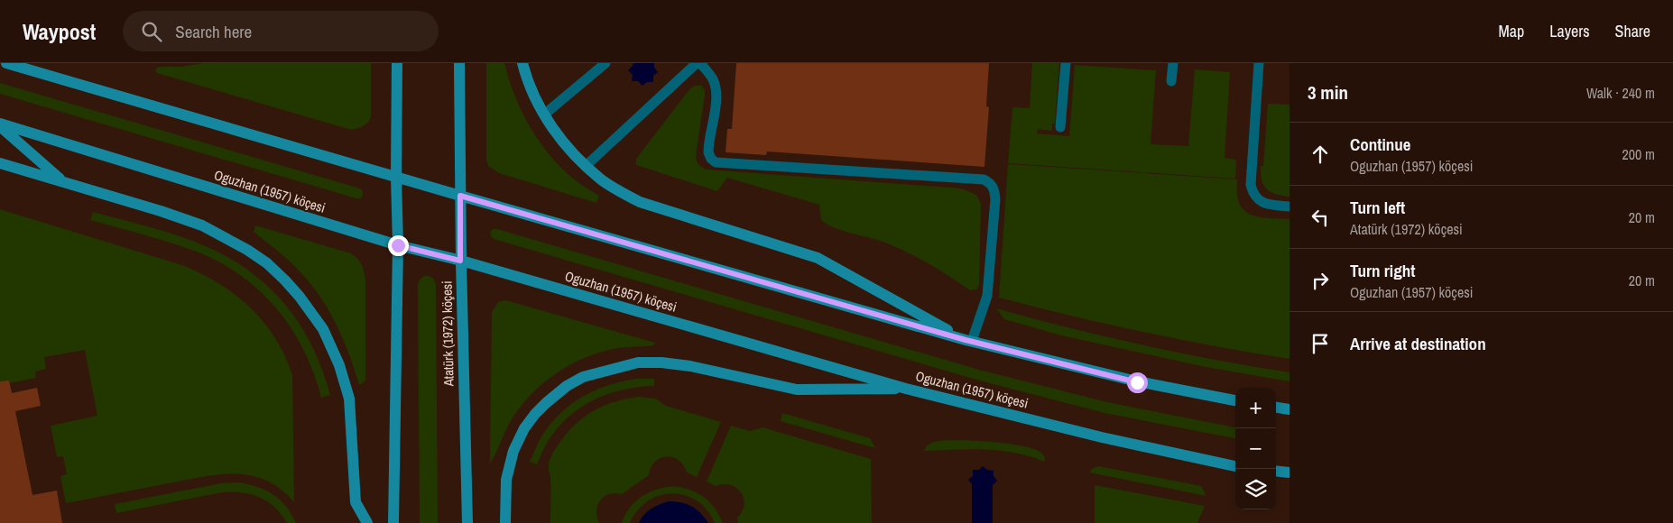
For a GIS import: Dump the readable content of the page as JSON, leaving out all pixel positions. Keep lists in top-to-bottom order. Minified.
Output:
{"streets":{"main road":["Oguzhan (1957) köçesi","Atatürk (1972) köçesi"]},"crossings":[["Oguzhan (1957) köçesi","Atatürk (1972) köçesi"]],"page":{"header":"Waypost","search":"Search here","nav":["Map","Layers","Share"],"heading":["3 min","Walk · 240 m"],"list":[["Continue","Oguzhan (1957) köçesi","200 m"],["Turn left","Atatürk (1972) köçesi","20 m"],["Turn right","Oguzhan (1957) köçesi","20 m"],"Arrive at destination"],"map_buttons":["+","−"]}}
